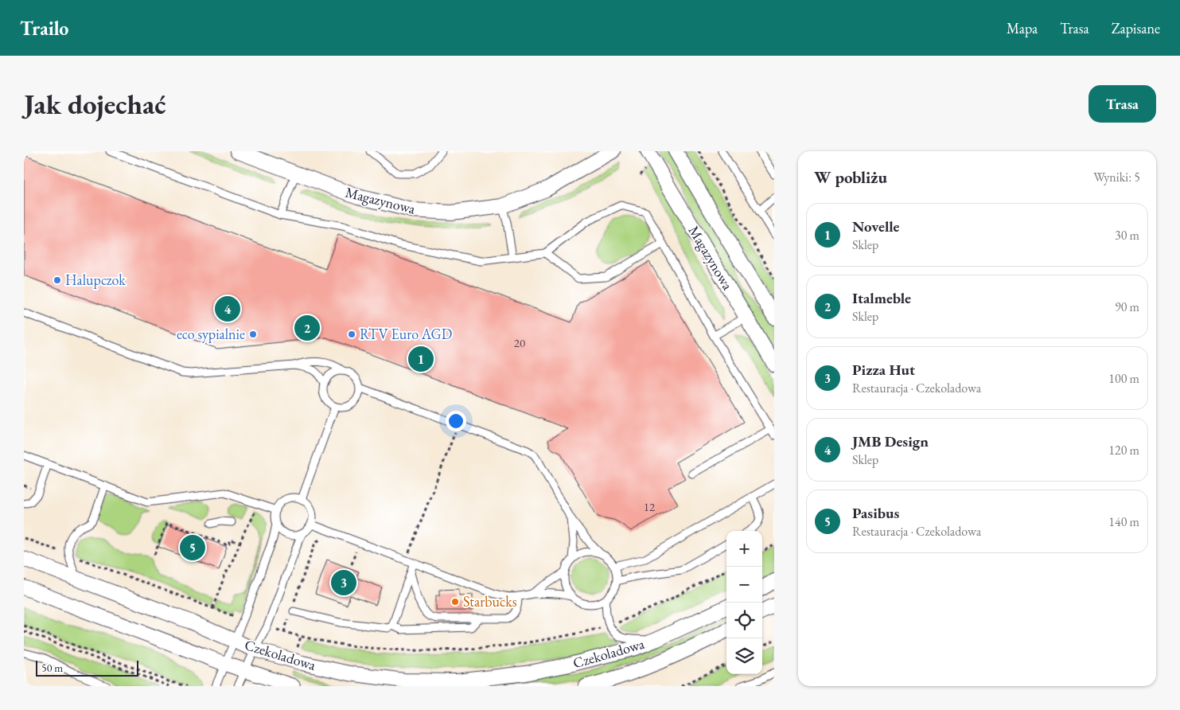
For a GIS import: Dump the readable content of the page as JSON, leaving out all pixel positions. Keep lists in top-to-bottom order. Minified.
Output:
{"streets":{"street":["Magazynowa","Czekoladowa"]},"places":["Halupczok","eco sypialnie","RTV Euro AGD","Starbucks"],"house_numbers":["20","12"],"scale_bar":"50 m","page":{"header":"Trailo","nav":["Mapa","Trasa","Zapisane"],"buttons":"Trasa","title":"Jak dojechać","heading":["W pobliżu","Wyniki: 5"],"list":[{"mark":"1","name":"Novelle","note":"Sklep","value":"30 m"},{"mark":"2","name":"Italmeble","note":"Sklep","value":"90 m"},{"mark":"3","name":"Pizza Hut","note":"Restauracja · Czekoladowa","value":"100 m"},{"mark":"4","name":"JMB Design","note":"Sklep","value":"120 m"},{"mark":"5","name":"Pasibus","note":"Restauracja · Czekoladowa","value":"140 m"}],"pins":["4","2","1","5","3"],"map_buttons":["+","−"],"scale":"50 m"}}
